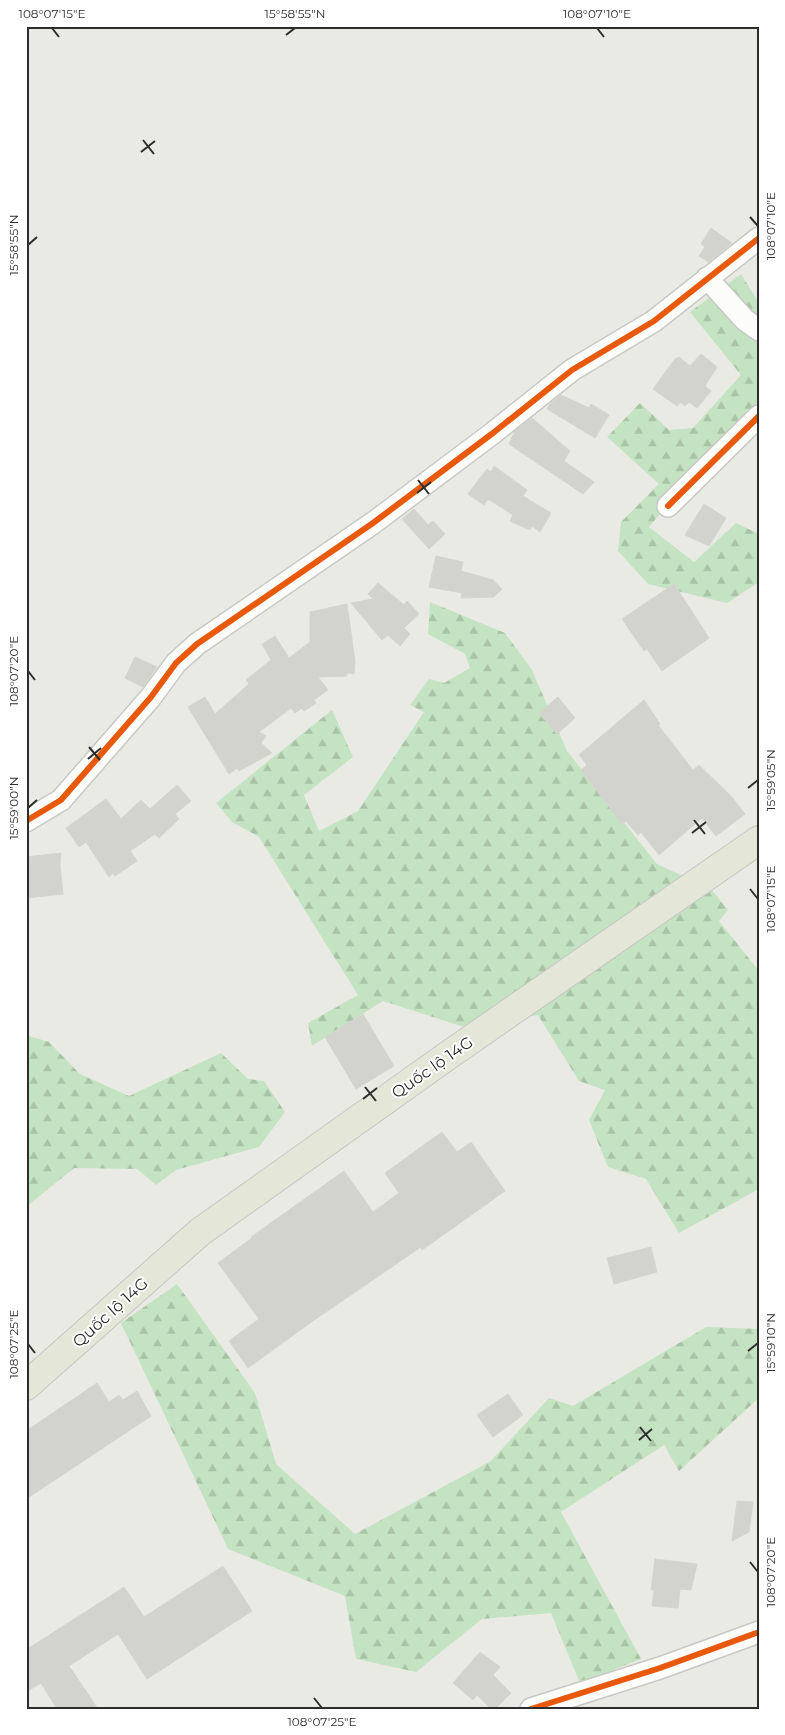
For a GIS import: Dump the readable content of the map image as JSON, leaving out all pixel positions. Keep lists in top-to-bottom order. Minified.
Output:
{"streets":{"main road":["Quốc lộ 14G"]},"coordinates":["108°07'15\"E","15°58'55\"N","108°07'10\"E","108°07'20\"E","15°59'05\"N","15°59'00\"N","15°59'10\"N","108°07'25\"E"]}
